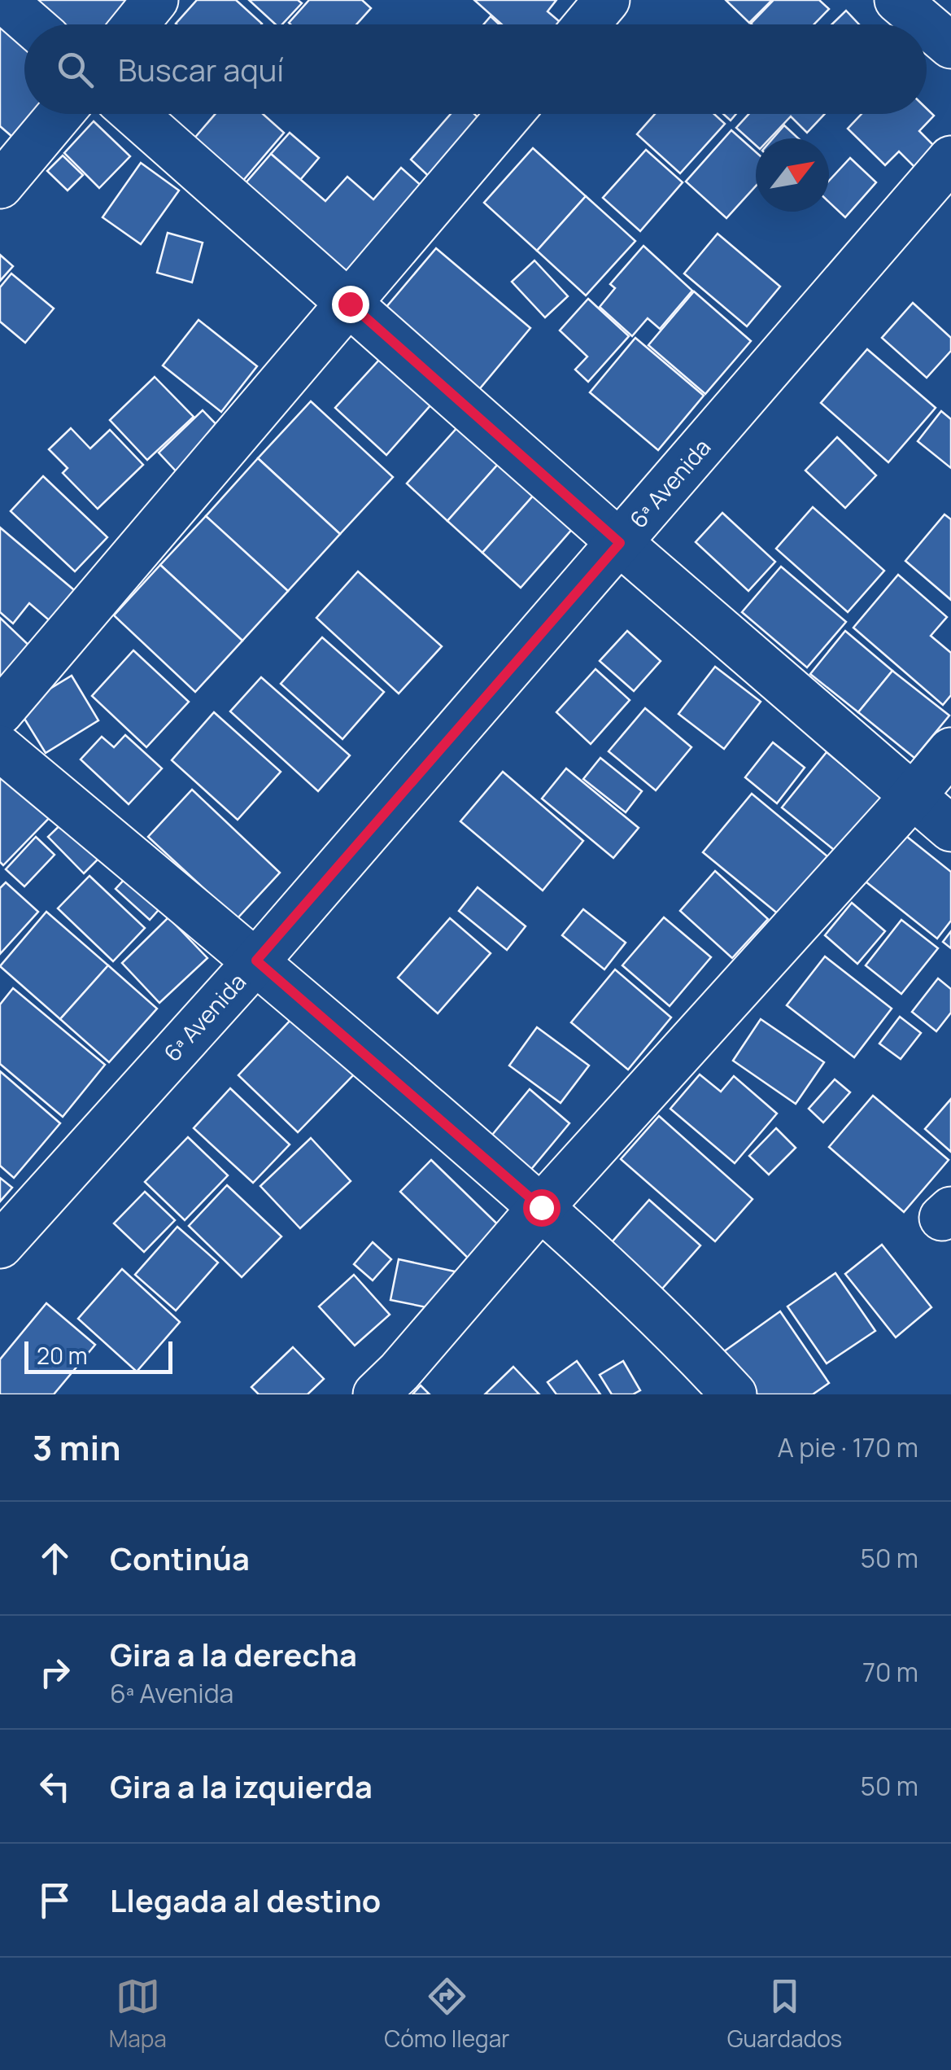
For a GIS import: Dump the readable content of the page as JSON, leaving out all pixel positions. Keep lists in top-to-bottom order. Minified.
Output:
{"streets":{"street":["6ª Avenida"]},"scale_bar":"20 m","north":"top right","page":{"search":"Buscar aquí","scale":"20 m","heading":["3 min","A pie · 170 m"],"list":[["Continúa","50 m"],["Gira a la derecha","6ª Avenida","70 m"],["Gira a la izquierda","50 m"],"Llegada al destino"],"nav":["Mapa","Cómo llegar","Guardados"]}}
